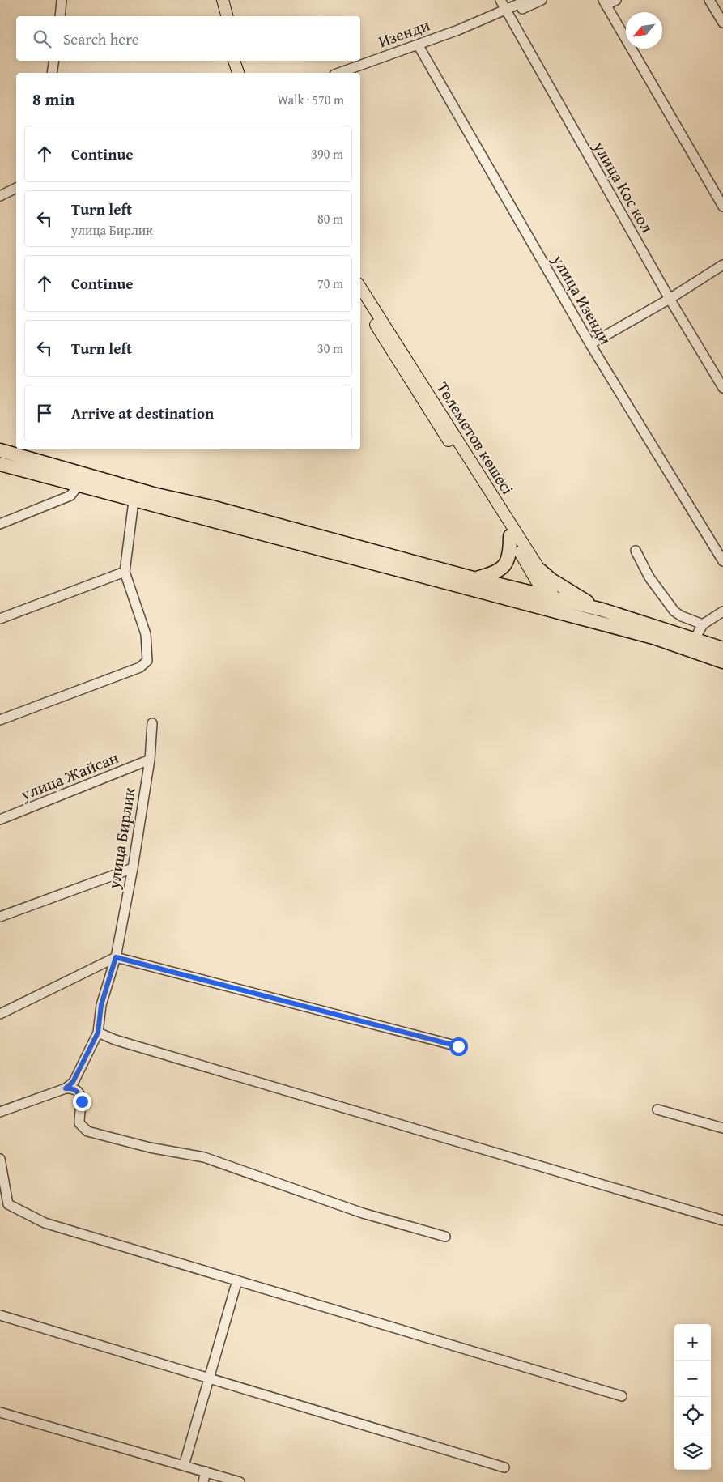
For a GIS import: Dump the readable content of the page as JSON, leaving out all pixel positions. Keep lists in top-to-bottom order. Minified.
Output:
{"streets":{"main road":["Төлеметов көшесі"],"street":["Изенди","улица Кос кол","улица Изенди","улица Жайсан","улица Бирлик"]},"crossings":[["Изенди","улица Кос кол"],["Изенди","улица Изенди"],["улица Жайсан","улица Бирлик"]],"north":"bottom left","page":{"search":"Search here","heading":["8 min","Walk · 570 m"],"list":[["Continue","390 m"],["Turn left","улица Бирлик","80 m"],["Continue","70 m"],["Turn left","30 m"],"Arrive at destination"],"map_buttons":["+","−"]}}
